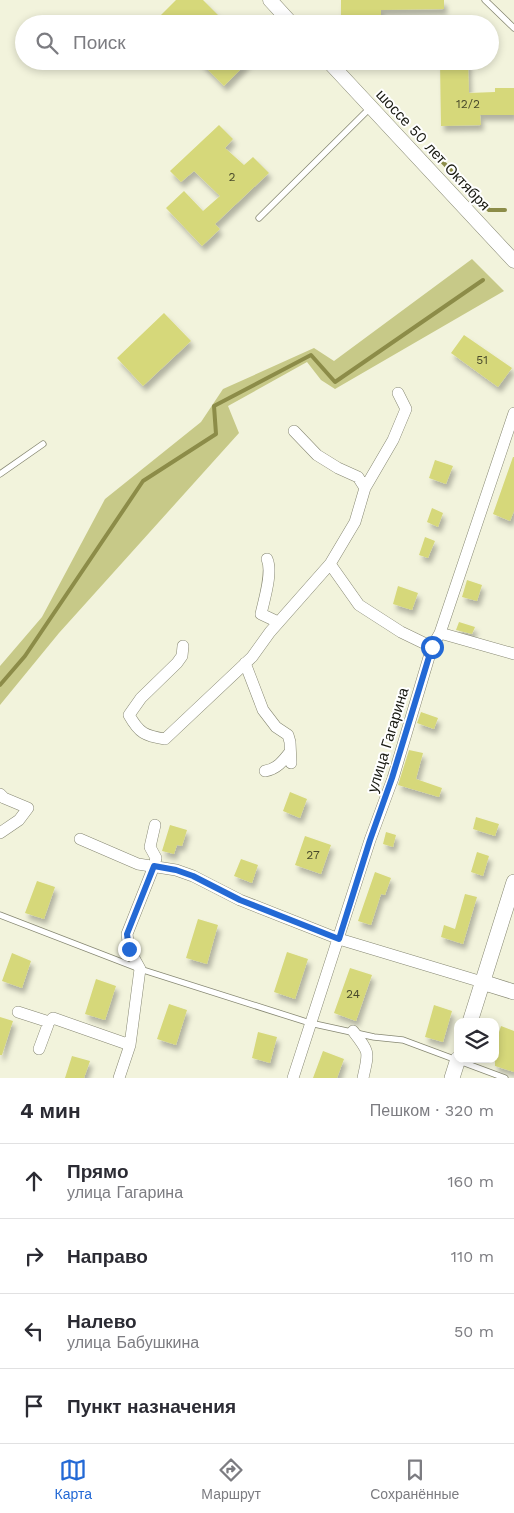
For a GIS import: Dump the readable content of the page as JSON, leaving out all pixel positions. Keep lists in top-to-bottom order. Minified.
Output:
{"streets":{"street":["шоссе 50 лет Октября","улица Гагарина"]},"house_numbers":["12/2","2","51","27","24"],"page":{"search":"Поиск","heading":["4 мин","Пешком · 320 m"],"list":[["Прямо","улица Гагарина","160 m"],["Направо","110 m"],["Налево","улица Бабушкина","50 m"],"Пункт назначения"],"nav":["Карта","Маршрут","Сохранённые"]}}
